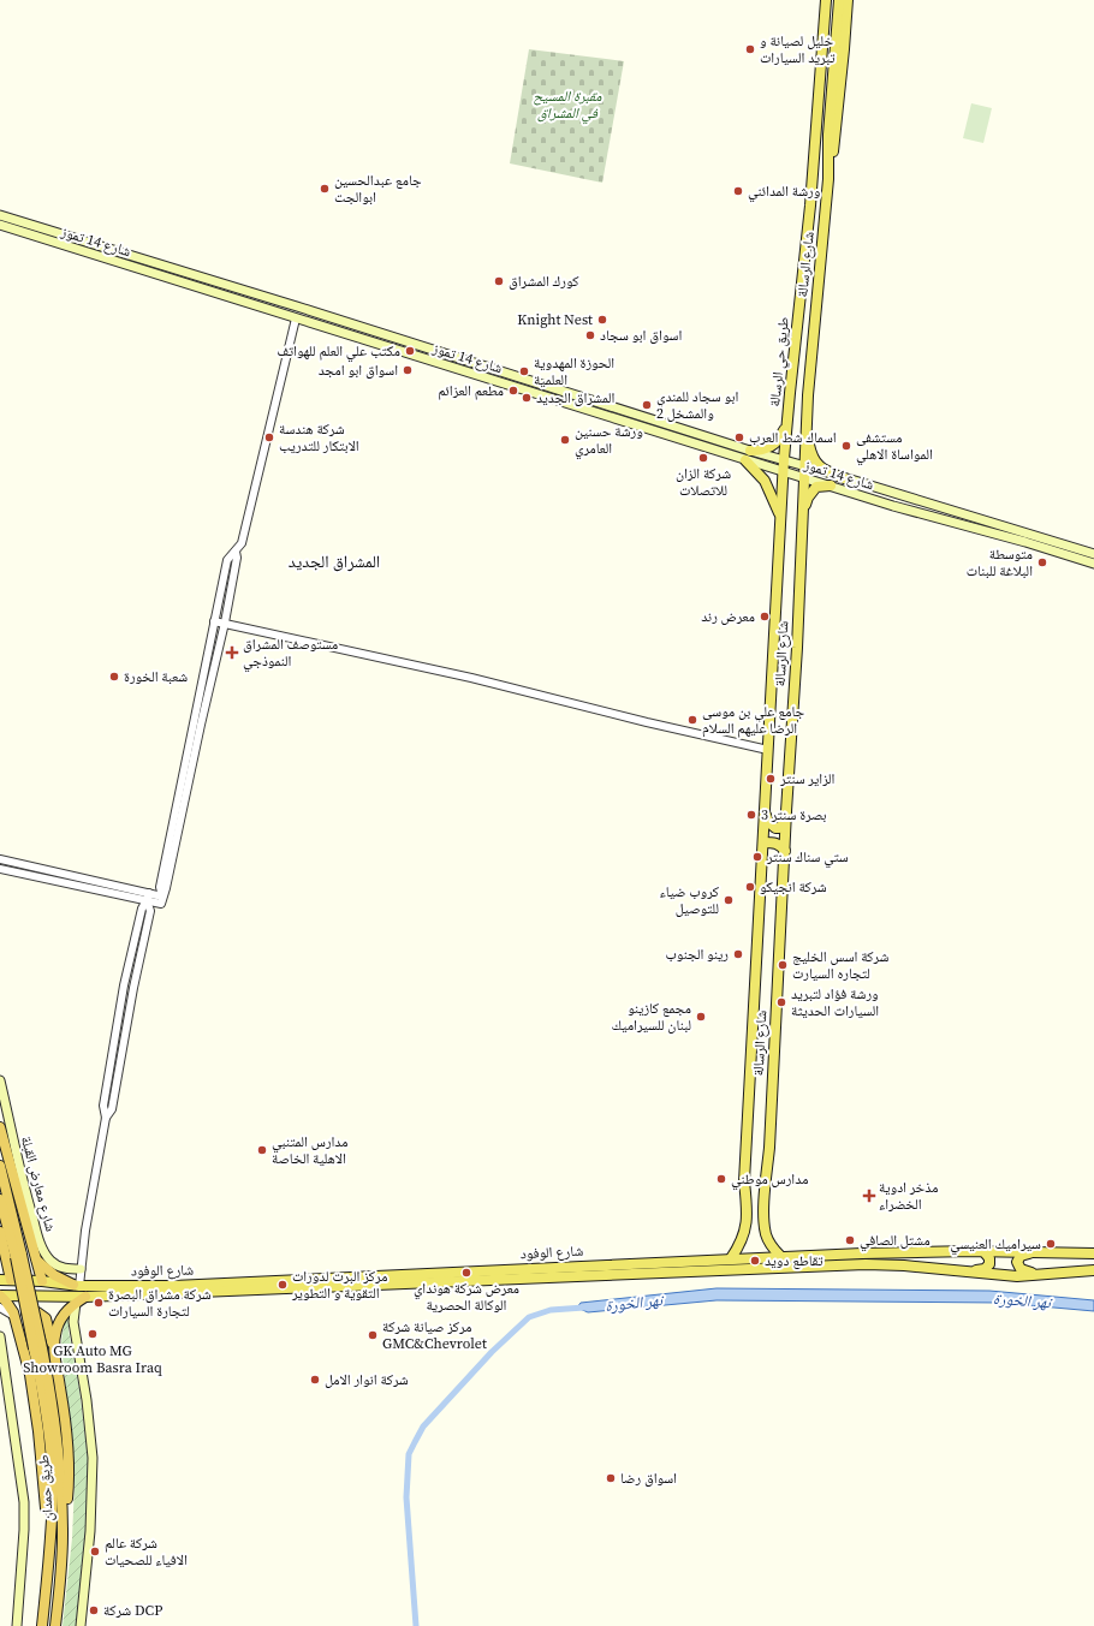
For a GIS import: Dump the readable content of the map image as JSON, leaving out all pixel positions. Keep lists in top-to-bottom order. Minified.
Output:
{"streets":{"highway":["طريق حمدان"],"main road":["شارع 14 تموز","شارع الرسالة","طريق حي الرسالة","شارع معارض القبلة","شارع الوفود"]},"crossings":[["شارع 14 تموز","شارع الرسالة"],["شارع 14 تموز","طريق حي الرسالة"],["شارع الرسالة","طريق حي الرسالة"],["شارع الرسالة","شارع الوفود"]],"districts":["المشراق الجديد"],"water":["نهر الخورة"],"parks":["مقبرة المسيح في المشراق"],"places":{"other":["خليل لصيانة و تبريد السيارات","جامع عبدالحسين ابوالجت","ورشة المدائني","كورك المشراق","Knight Nest","اسواق ابو سجاد","مكتب علي العلم للهواتف","اسواق ابو امجد","الحوزة المهدوية العلمية","مطعم العزائم","المشراق الجديد","ابو سجاد للمندي والمشخل 2","شركة هندسة الابتكار للتدريب","اسماك شط العرب","ورشة حسنين العامري","مستشفى المواساة اﻻهلي","شركة الزان للاتصلات","متوسطة البلاغة للبنات","معرض رند","شعبة الخورة","جامع علي بن موسى الرضا عليهم السلام","الزاير سنتر","بصرة سنتر 3","ستي سناك سنتر","شركة انجيكو","كروب ضياء للتوصيل","رينو الجنوب","شركة اسس الخليج لتجاره السيارت","ورشة فؤاد لتبريد السيارات الحديثة","مجمع كازينو لبنان للسيراميك","مدارس المتنبي الاهلية الخاصة","مدارس موطني","مشتل الصافي","سيراميك العنيسي","تقاطع دويد","معرض شركة هونداي الوكالة الحصرية","مركز البرت لدورات التقوية و التطوير","شركة مشراق البصرة لتجارة السيارات","GK Auto MG Showroom Basra Iraq","مركز صيانة شركة GMC&Chevrolet","شركة انوار الامل","اسواق رضا","شركة عالم الافياء للصحيات","شركة DCP"],"health":["مستوصف المشراق النموذجي","مذخر ادوية الخضراء"]}}
